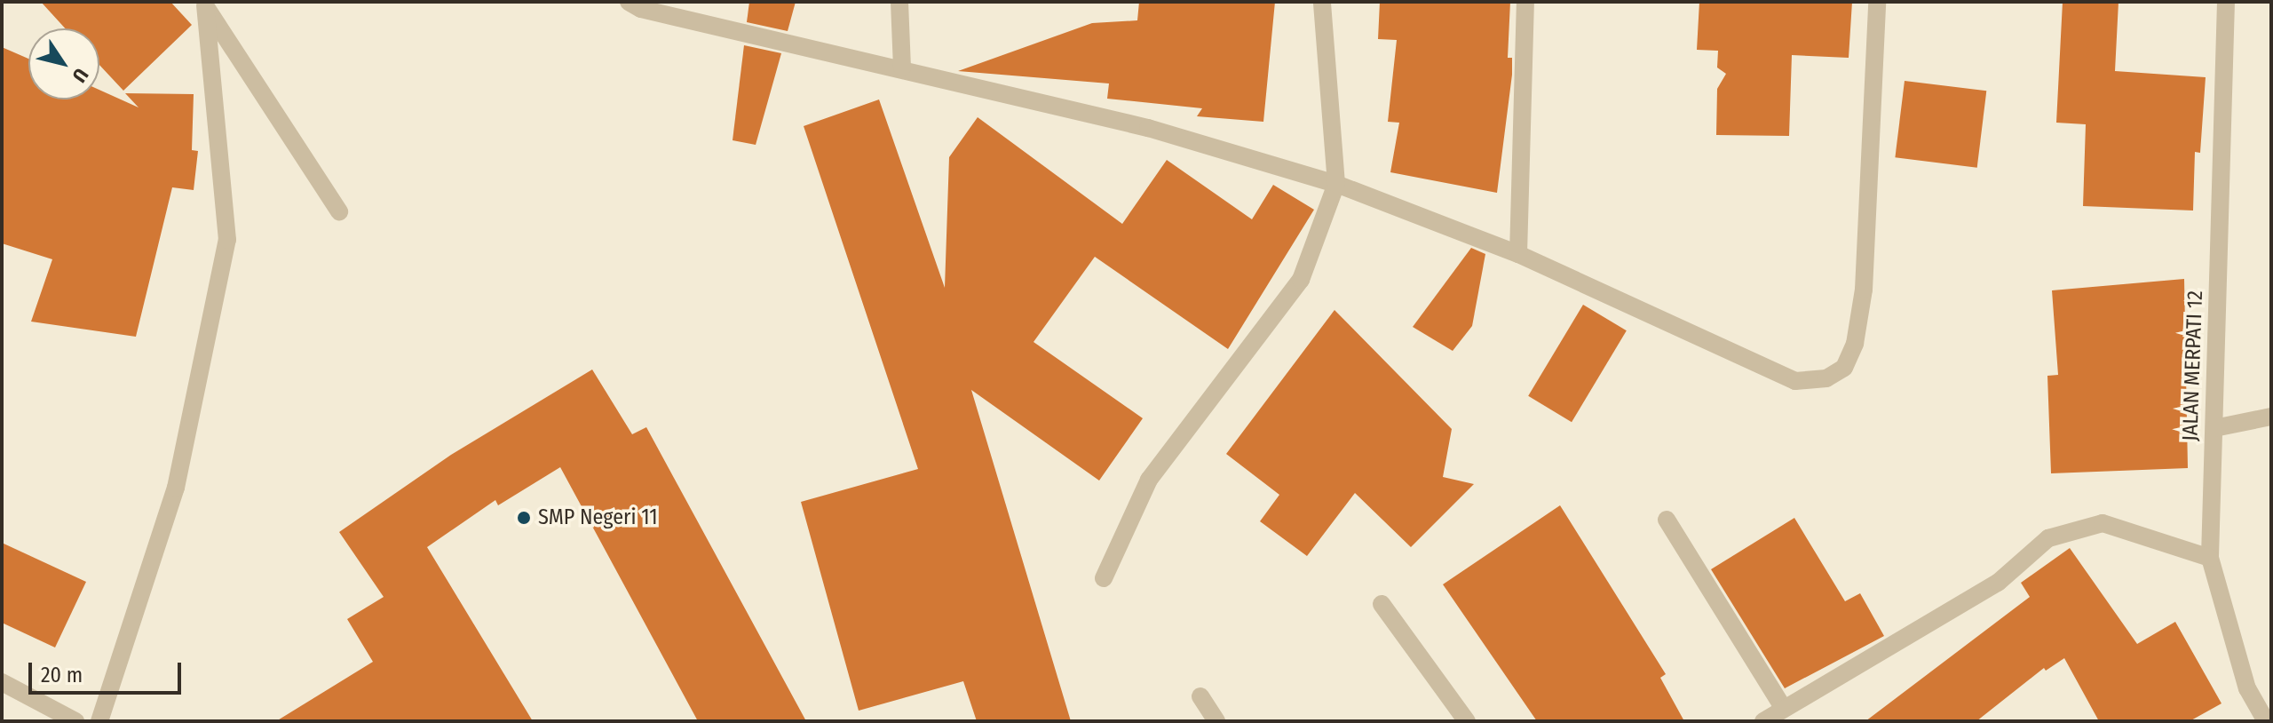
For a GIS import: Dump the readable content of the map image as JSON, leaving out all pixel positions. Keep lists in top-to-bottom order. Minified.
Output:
{"streets":{"street":["JALAN MERPATI 12"]},"places":["SMP Negeri 11"],"scale_bar":"20 m","north":"bottom right"}
